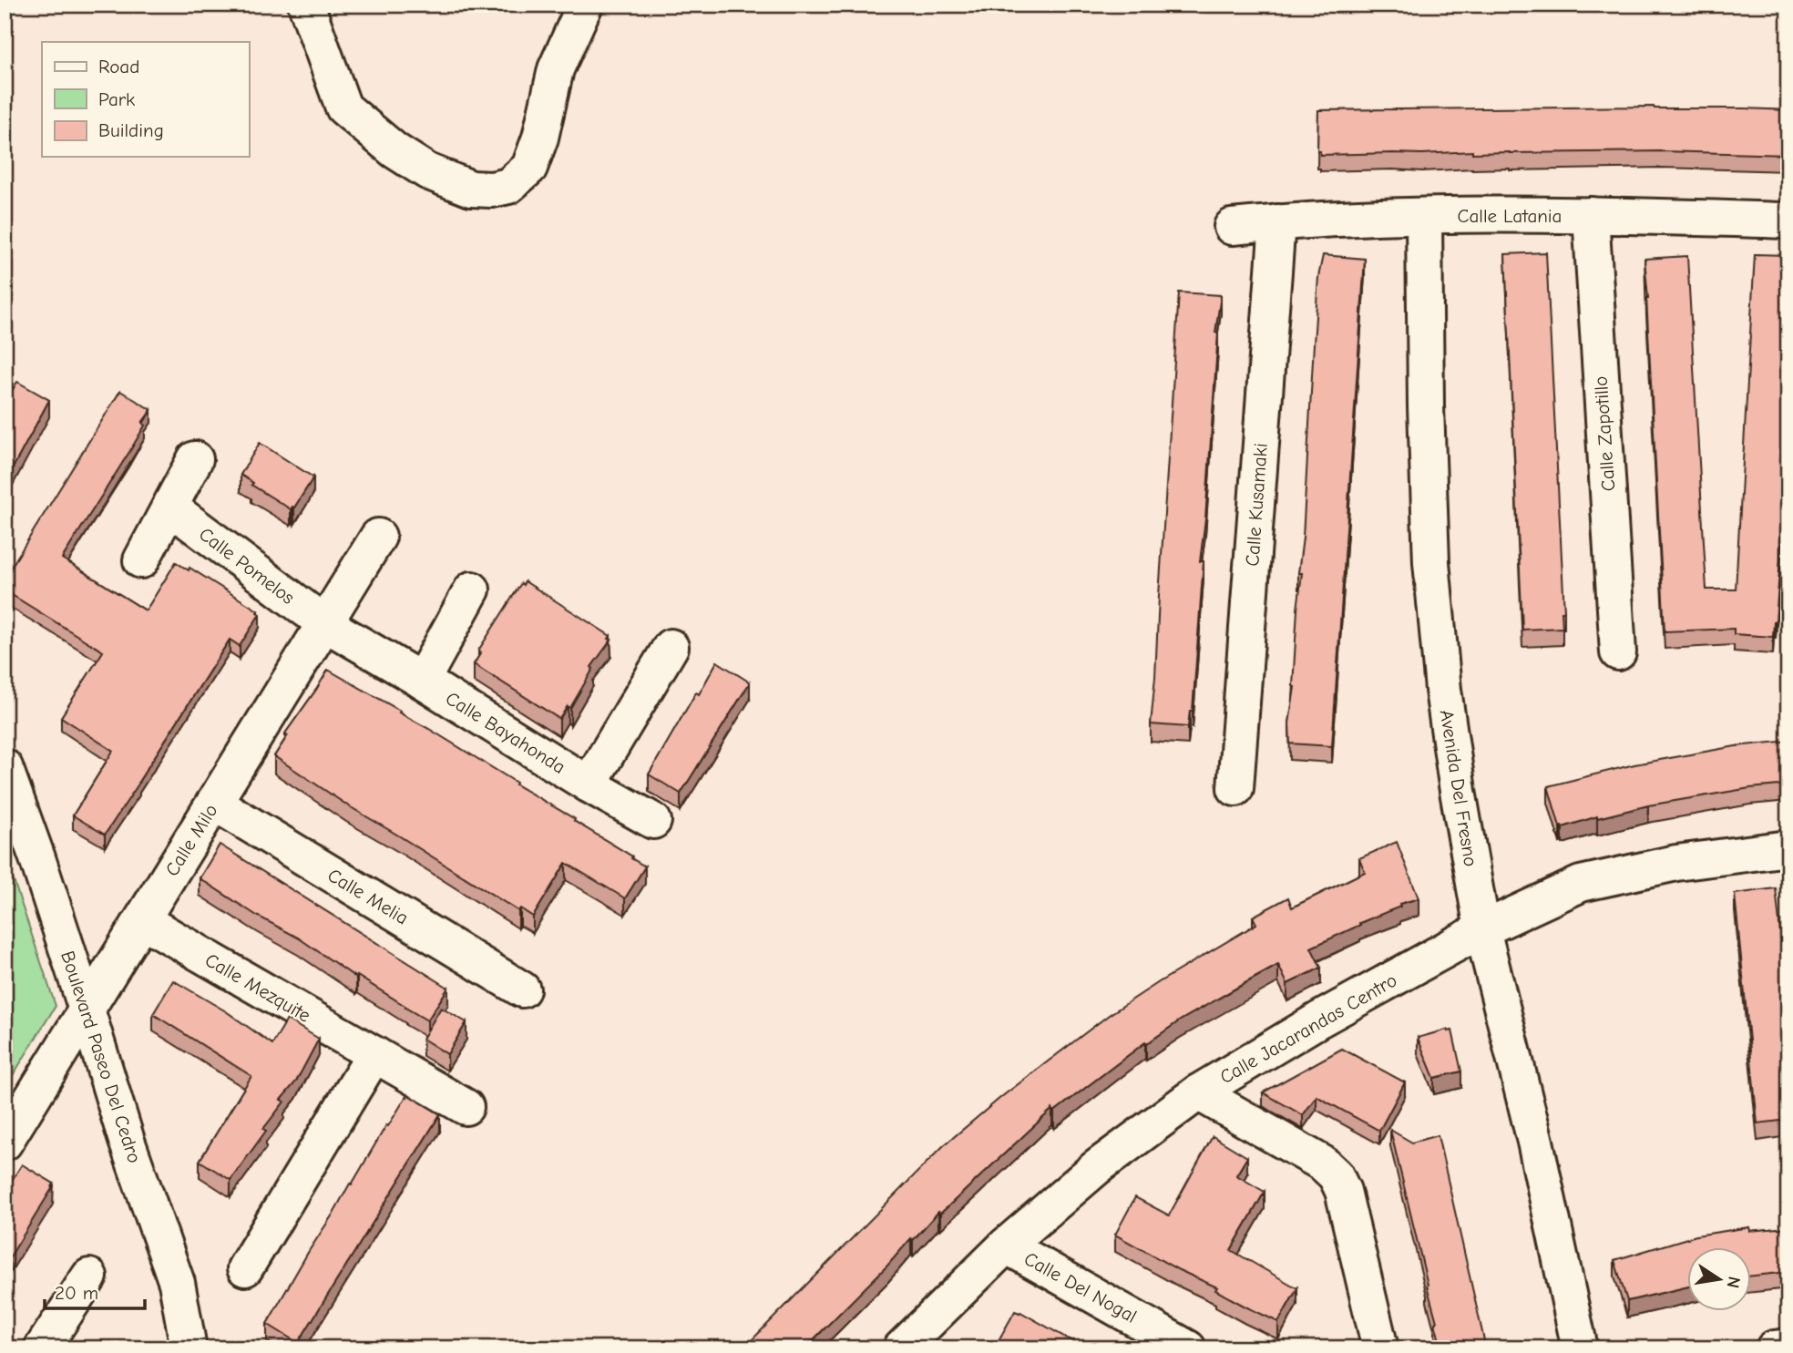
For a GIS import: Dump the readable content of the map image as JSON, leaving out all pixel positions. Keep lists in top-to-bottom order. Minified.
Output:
{"streets":{"street":["Calle Latania","Calle Zapotillo","Calle Kusamaki","Calle Pomelos","Calle Bayahonda","Avenida Del Fresno","Calle Milo","Calle Melia","Calle Mezquite","Calle Jacarandas Centro","Boulevard Paseo Del Cedro","Calle Del Nogal"]},"crossings":[["Calle Latania","Calle Zapotillo"],["Calle Latania","Calle Kusamaki"],["Calle Latania","Avenida Del Fresno"],["Calle Pomelos","Calle Bayahonda"],["Calle Pomelos","Calle Milo"],["Calle Bayahonda","Calle Milo"],["Avenida Del Fresno","Calle Jacarandas Centro"],["Calle Milo","Calle Melia"],["Calle Milo","Calle Mezquite"],["Calle Milo","Boulevard Paseo Del Cedro"],["Calle Jacarandas Centro","Calle Del Nogal"]],"legend":["Road","Park","Building"],"scale_bar":"20 m","north":"right"}
